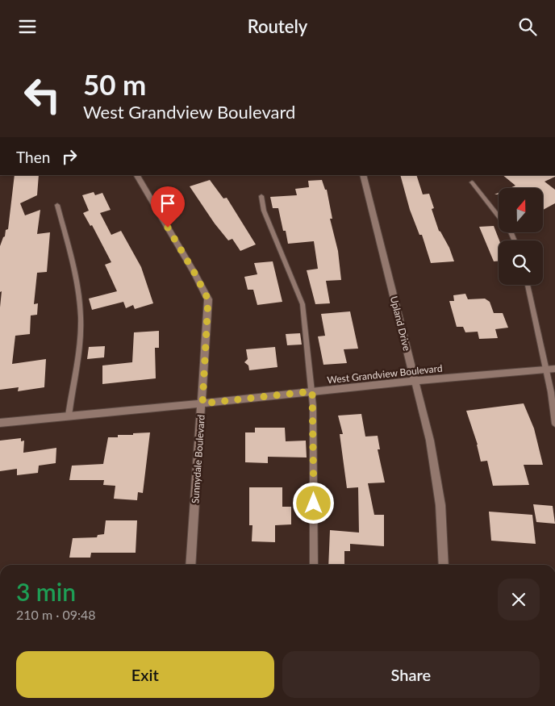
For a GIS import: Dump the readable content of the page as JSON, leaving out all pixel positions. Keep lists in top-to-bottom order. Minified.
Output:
{"streets":{"street":["Upland Drive","West Grandview Boulevard","Sunnydale Boulevard"]},"crossings":[["Upland Drive","West Grandview Boulevard"],["West Grandview Boulevard","Sunnydale Boulevard"]],"north":"top","page":{"header":"Routely","turn":["50 m","West Grandview Boulevard"],"then":"Then","heading":["3 min","210 m · 09:48"],"buttons":["Exit","Share"]}}
